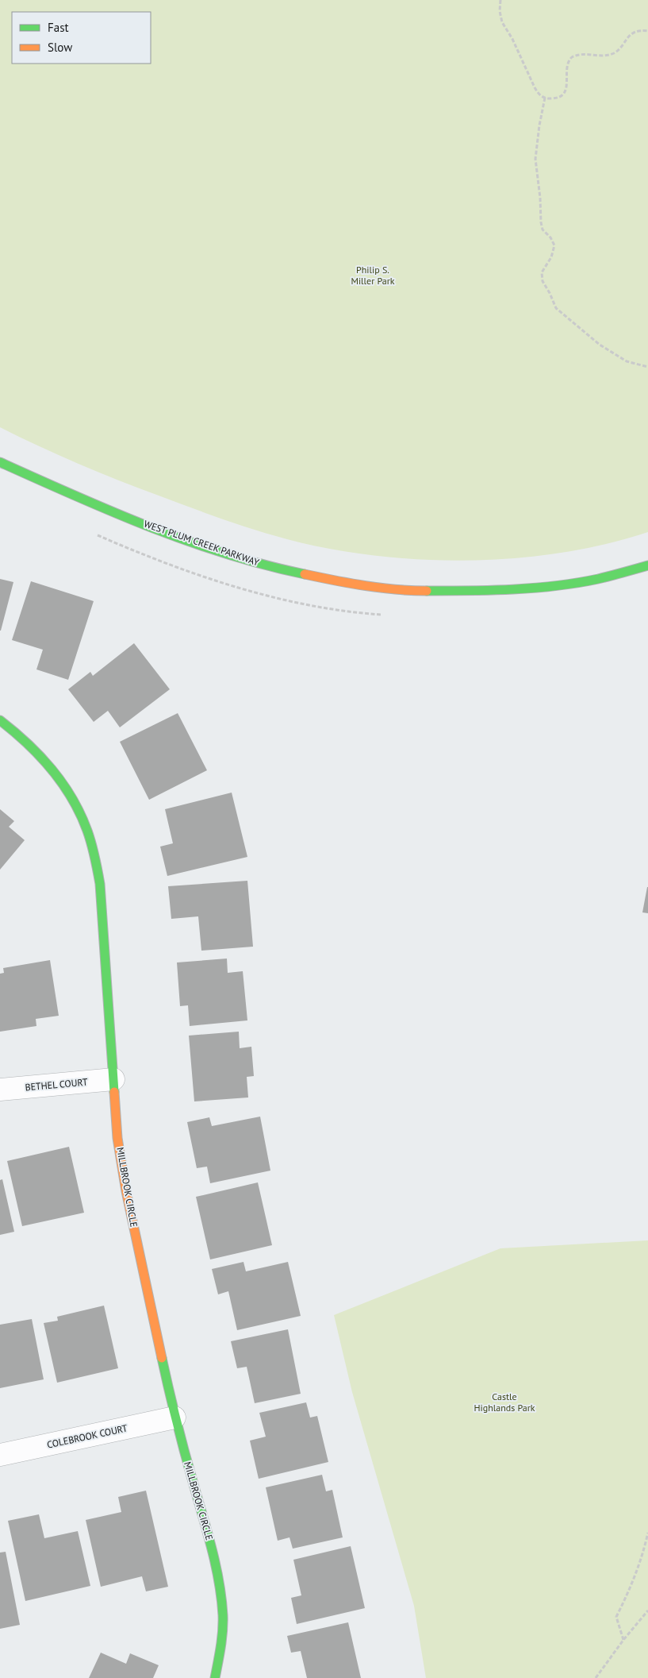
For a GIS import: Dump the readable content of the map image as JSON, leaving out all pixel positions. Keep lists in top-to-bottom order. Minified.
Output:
{"streets":{"street":["WEST PLUM CREEK PARKWAY","BETHEL COURT","MILLBROOK CIRCLE","COLEBROOK COURT"]},"crossings":[["BETHEL COURT","MILLBROOK CIRCLE"],["MILLBROOK CIRCLE","COLEBROOK COURT"]],"parks":["Philip S. Miller Park","Castle Highlands Park"],"legend":["Fast","Slow"]}
